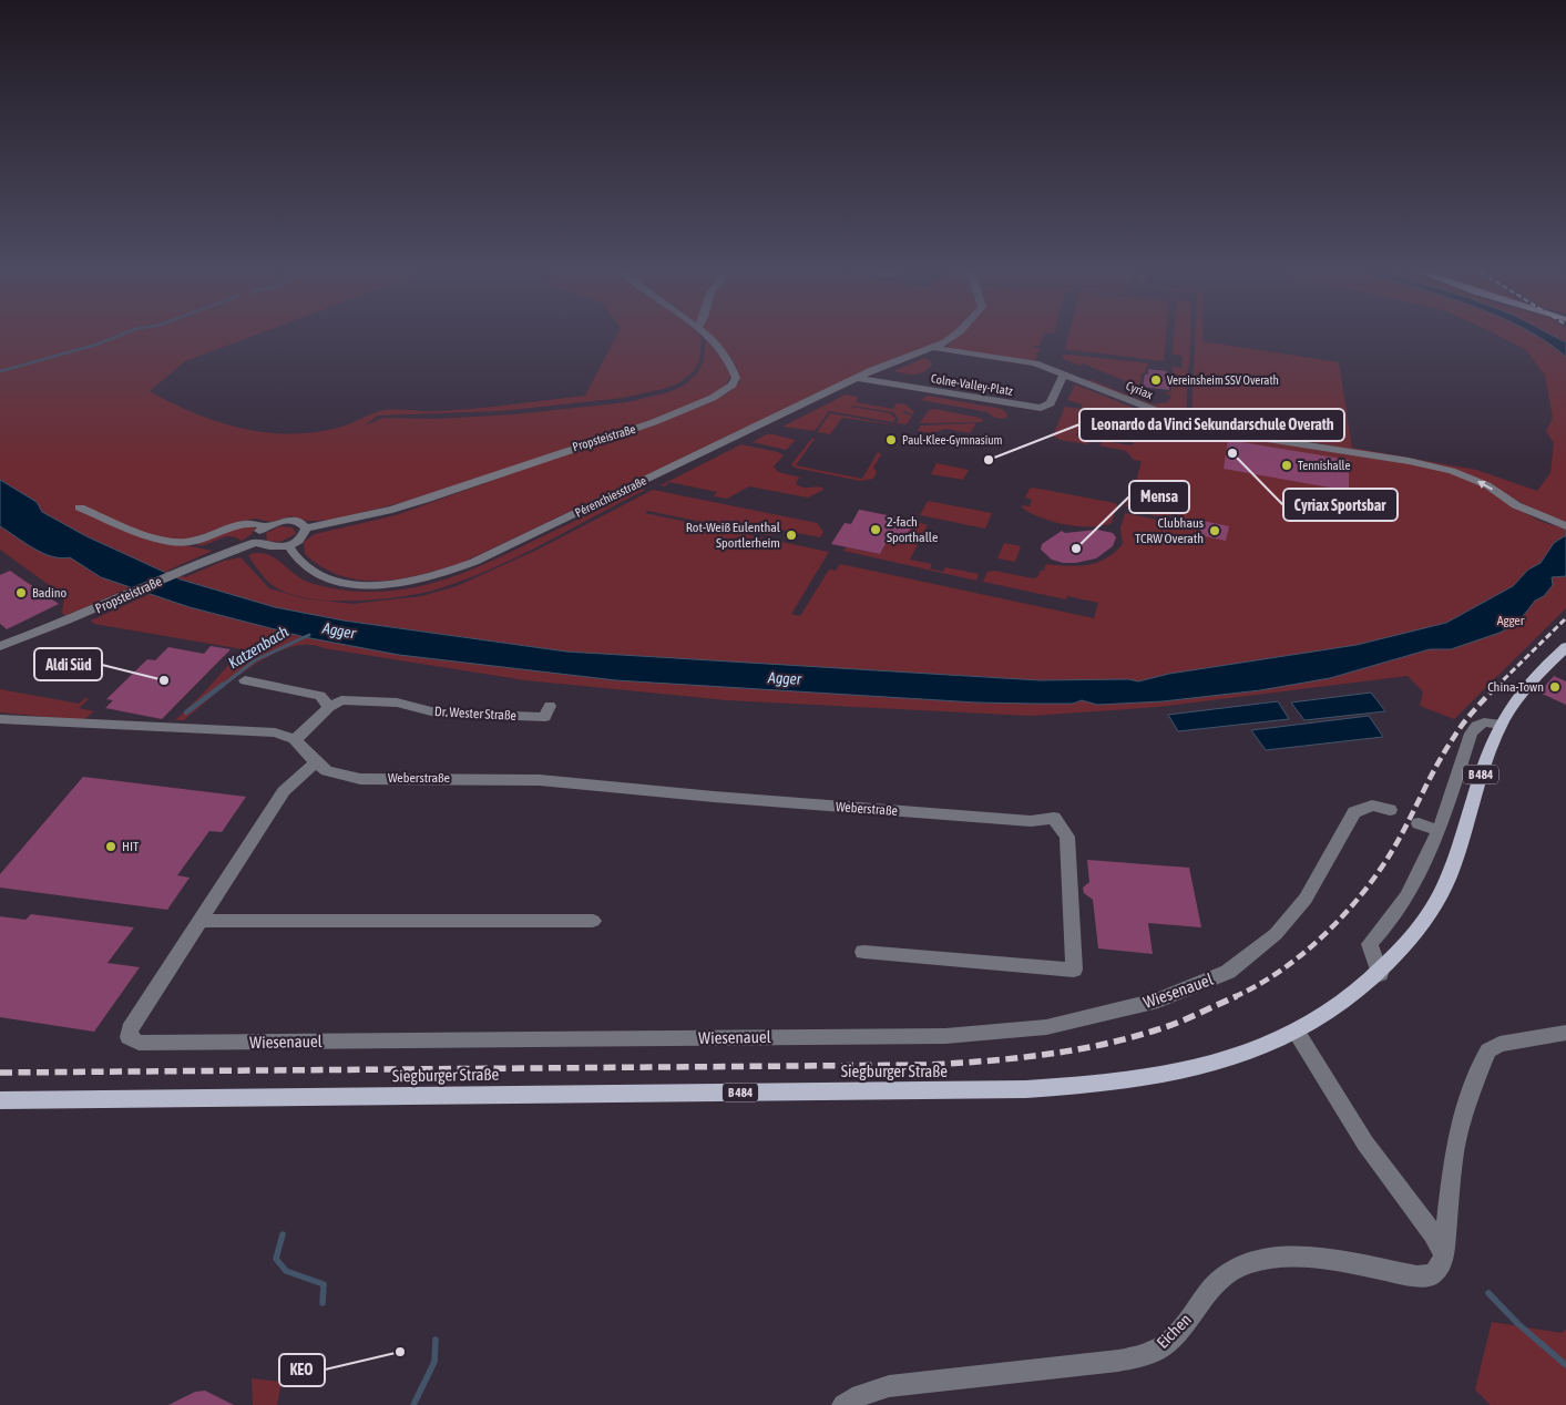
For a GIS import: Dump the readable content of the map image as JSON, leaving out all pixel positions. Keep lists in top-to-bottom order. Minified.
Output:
{"streets":{"main road":["B 484","Siegburger Straße"],"street":["Colne-Valley-Platz","Cyriax","Propsteistraße","Pérenchiesstraße","Dr. Wester Straße","Weberstraße","Wiesenauel","Eichen"]},"crossings":[["Colne-Valley-Platz","Cyriax"],["Colne-Valley-Platz","Pérenchiesstraße"],["Cyriax","Pérenchiesstraße"],["Propsteistraße","Pérenchiesstraße"],["Weberstraße","Wiesenauel"]],"one_way":["Cyriax"],"water":["Agger","Katzenbach"],"parks":["Agger"],"places":["Vereinsheim SSV Overath","Paul-Klee-Gymnasium","Cyriax Sportsbar","Leonardo da Vinci Sekundarschule Overath","Tennishalle","2-fach Sporthalle","Clubhaus TCRW Overath","Rot-Weiß Eulenthal Sportlerheim","Mensa","Badino","Aldi Süd","China-Town","HIT","KEO"]}
